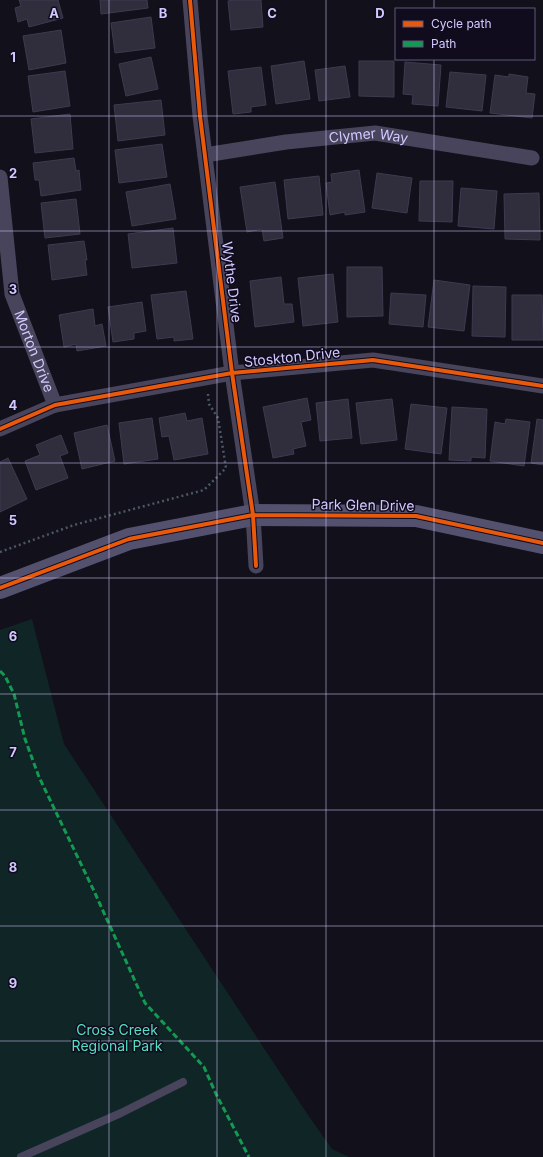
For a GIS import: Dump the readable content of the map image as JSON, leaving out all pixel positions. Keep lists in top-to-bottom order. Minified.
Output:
{"streets":{"street":["Clymer Way","Wythe Drive","Morton Drive","Stoskton Drive","Park Glen Drive"]},"crossings":[["Clymer Way","Wythe Drive"],["Wythe Drive","Stoskton Drive"],["Wythe Drive","Park Glen Drive"],["Morton Drive","Stoskton Drive"]],"parks":["Cross Creek Regional Park"],"legend":["Cycle path","Path"],"grid":{"columns":["A","B","C","D"],"rows":["1","2","3","4","5","6","7","8","9"]}}
